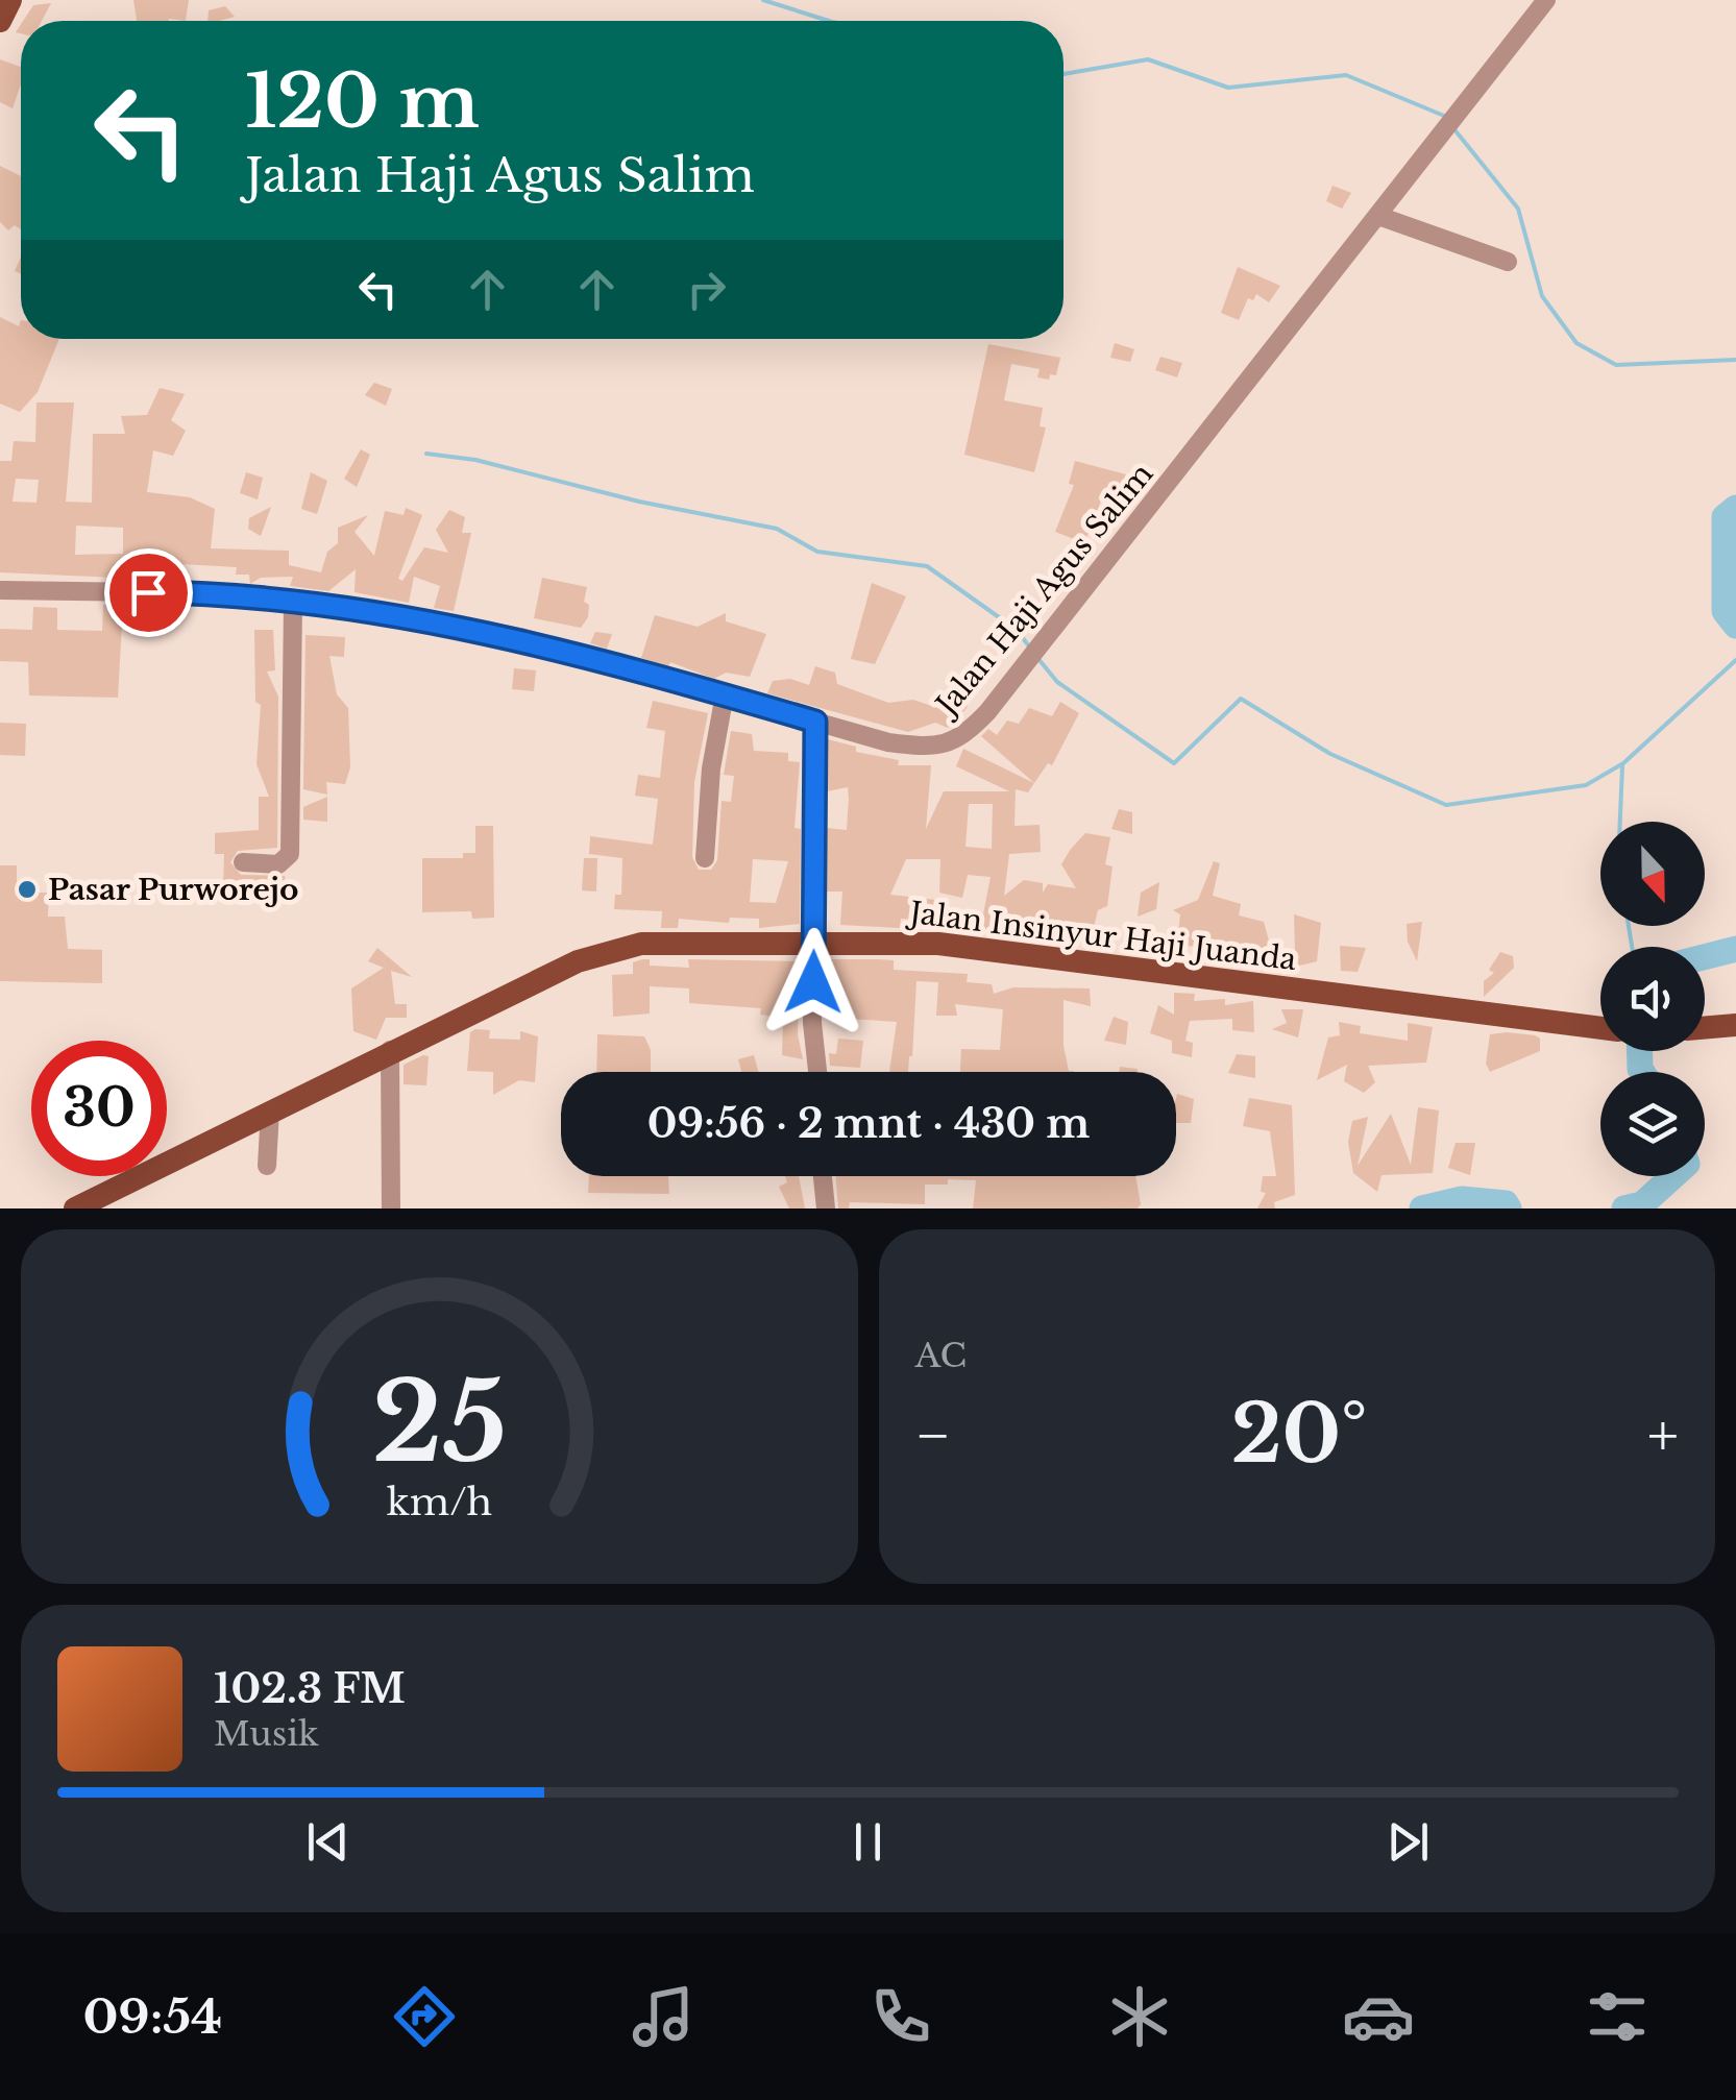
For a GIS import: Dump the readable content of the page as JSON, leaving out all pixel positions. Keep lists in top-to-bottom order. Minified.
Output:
{"streets":{"main road":["Jalan Insinyur Haji Juanda"],"street":["Jalan Haji Agus Salim"]},"places":["Pasar Purworejo"],"north":"bottom","page":{"turn":["120 m","Jalan Haji Agus Salim"],"limit":"30","trip":"09:56 · 2 mnt · 430 m","tile":"AC","heat":["−","20°","+"],"song":["102.3 FM","Musik"],"tabs":"09:54","gauge":["25","km/h"]}}
